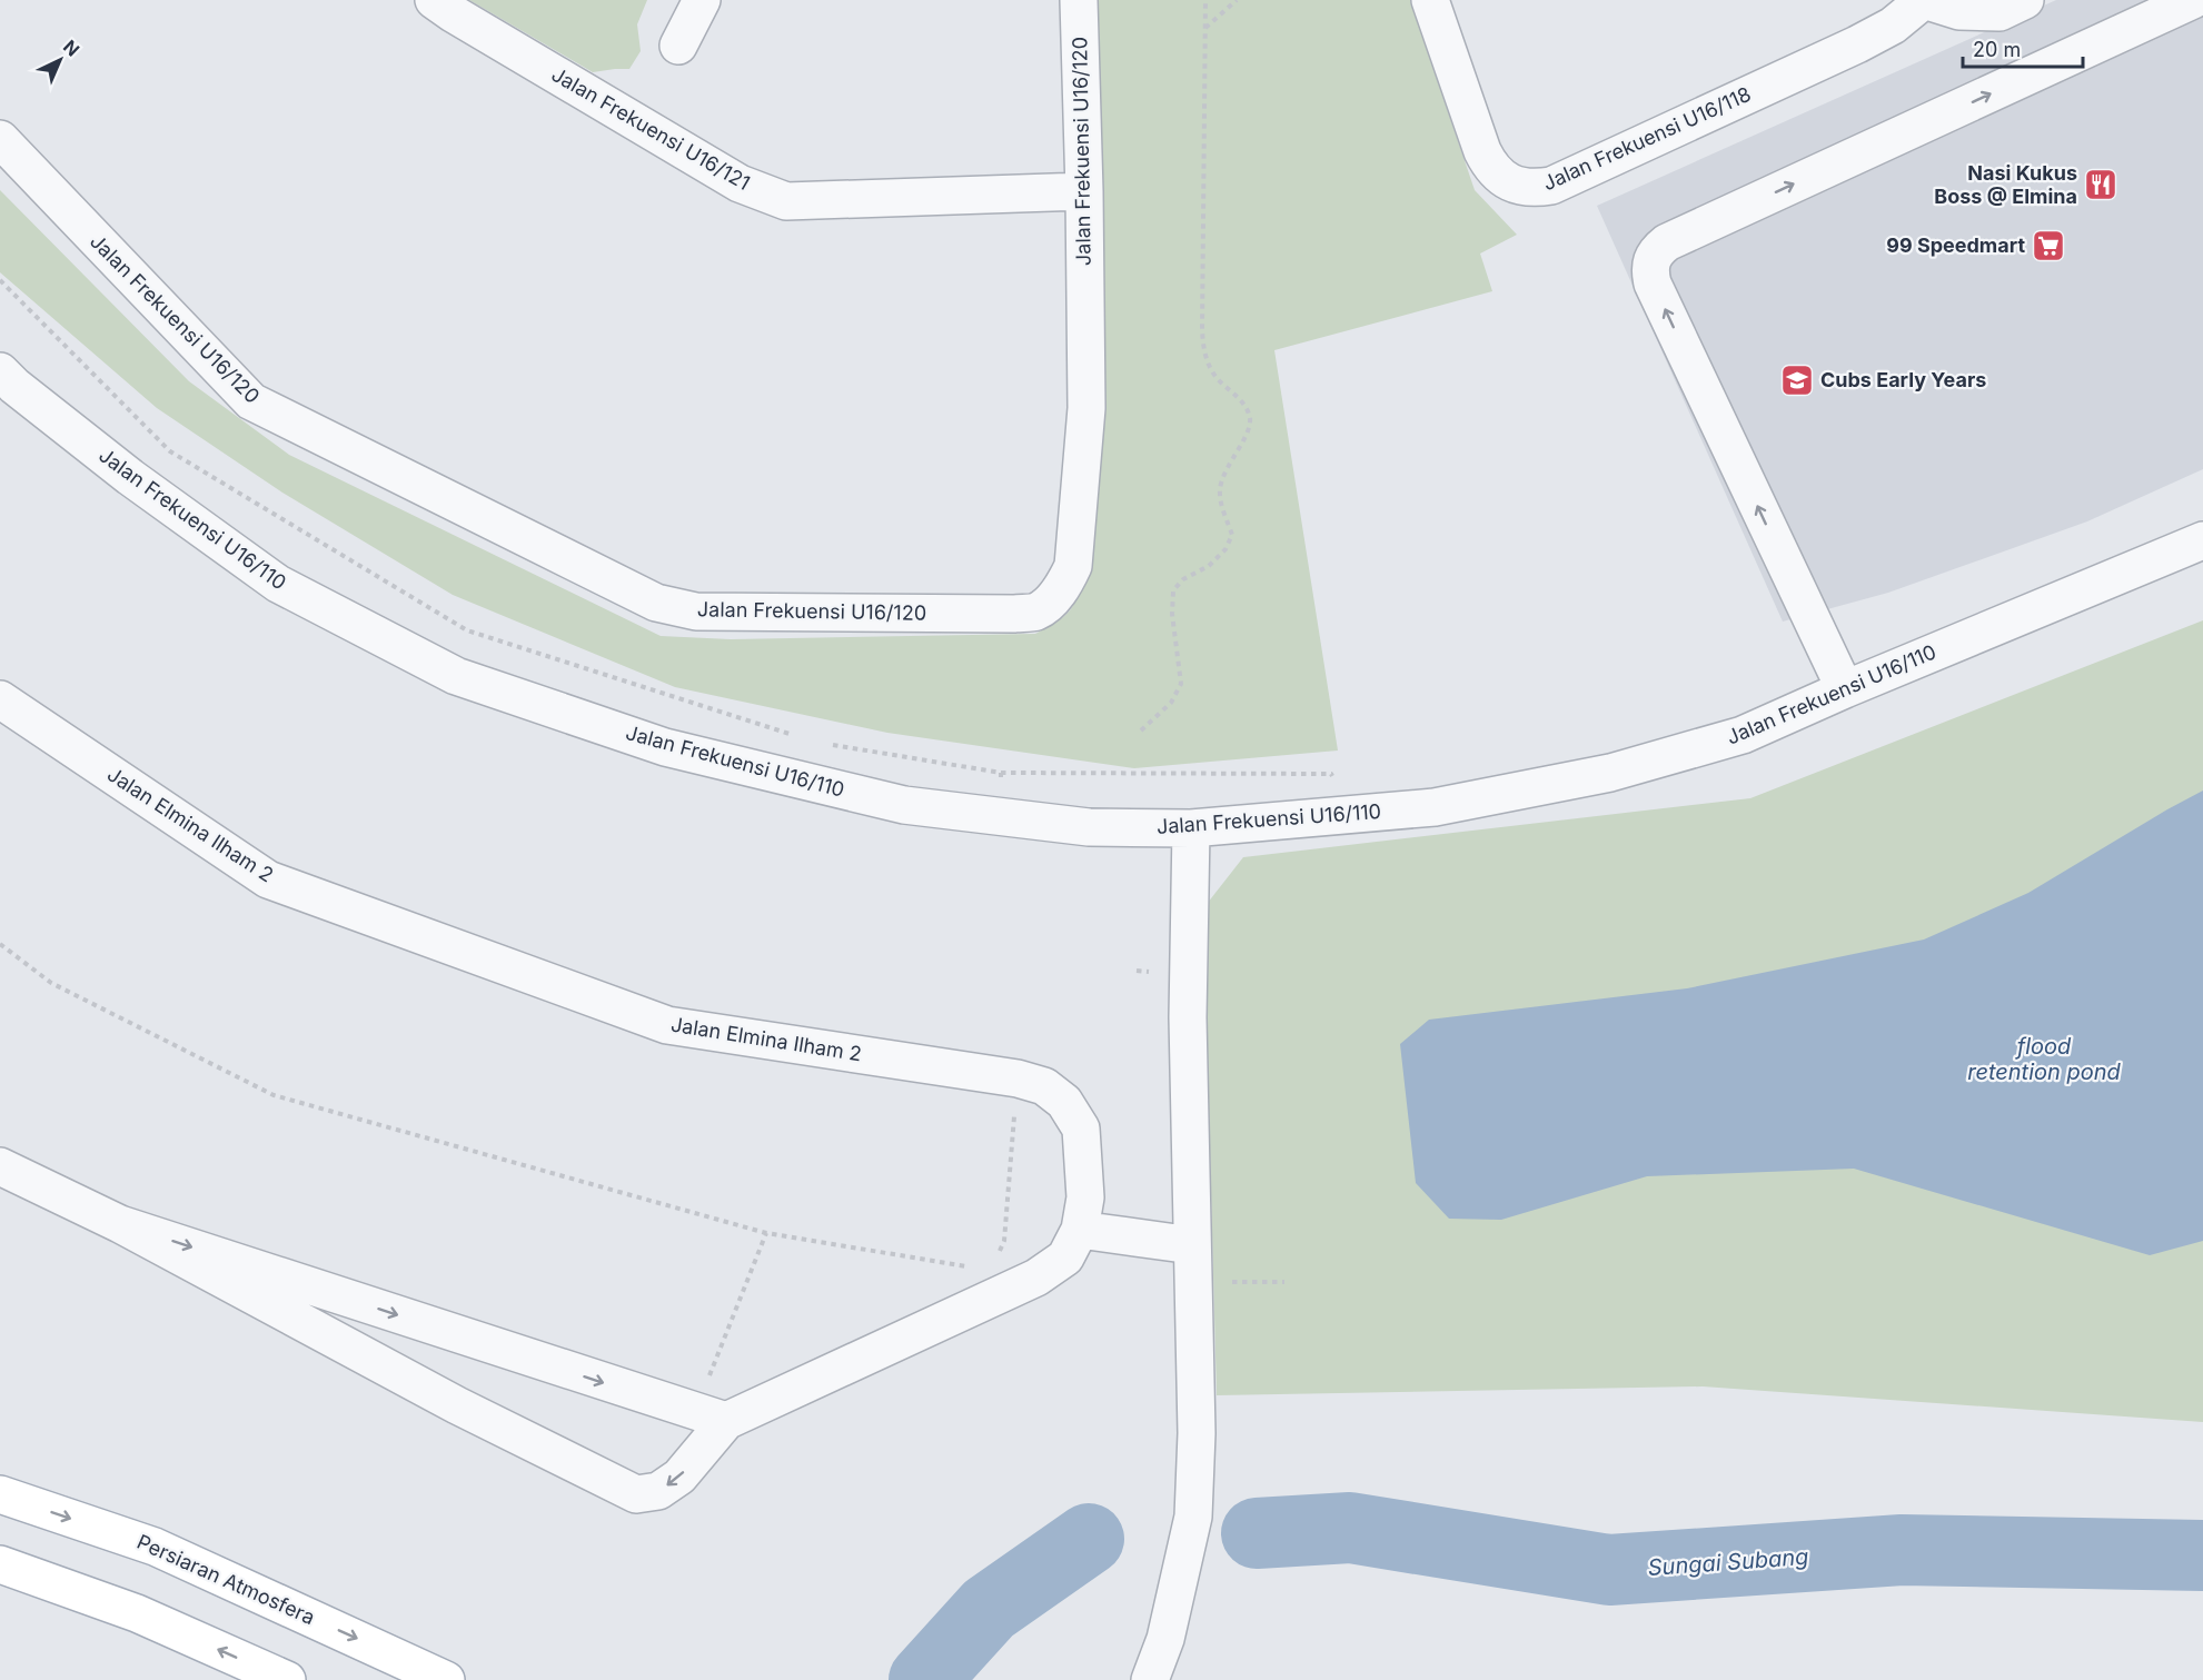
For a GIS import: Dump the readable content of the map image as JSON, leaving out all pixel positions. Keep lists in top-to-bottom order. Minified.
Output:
{"streets":{"main road":["Persiaran Atmosfera"],"street":["Jalan Frekuensi U16/121","Jalan Frekuensi U16/118","Jalan Frekuensi U16/120","Jalan Frekuensi U16/110","Jalan Elmina Ilham 2"]},"crossings":[["Jalan Frekuensi U16/121","Jalan Frekuensi U16/120"]],"water":["flood retention pond","Sungai Subang"],"places":{"restaurant":["Nasi Kukus Boss @ Elmina"],"supermarket":["99 Speedmart"],"school or university":["Cubs Early Years"]},"scale_bar":"20 m","north":"top right"}
